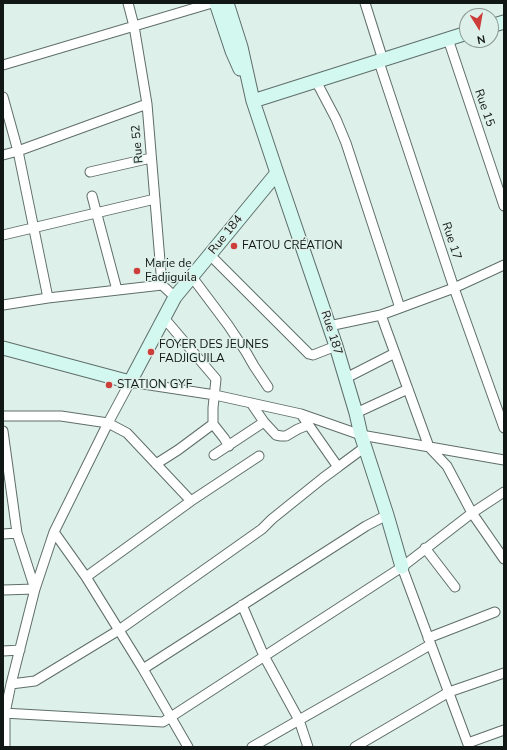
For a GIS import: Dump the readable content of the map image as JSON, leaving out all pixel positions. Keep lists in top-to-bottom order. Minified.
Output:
{"streets":{"street":["Rue 15","Rue 52","Rue 184","Rue 17","Rue 187"]},"crossings":[["Rue 184","Rue 187"]],"places":["FATOU CRÉATION","Marie de Fadjiguila","FOYER DES JEUNES FADJIGUILA","STATION GYF"],"north":"bottom"}
